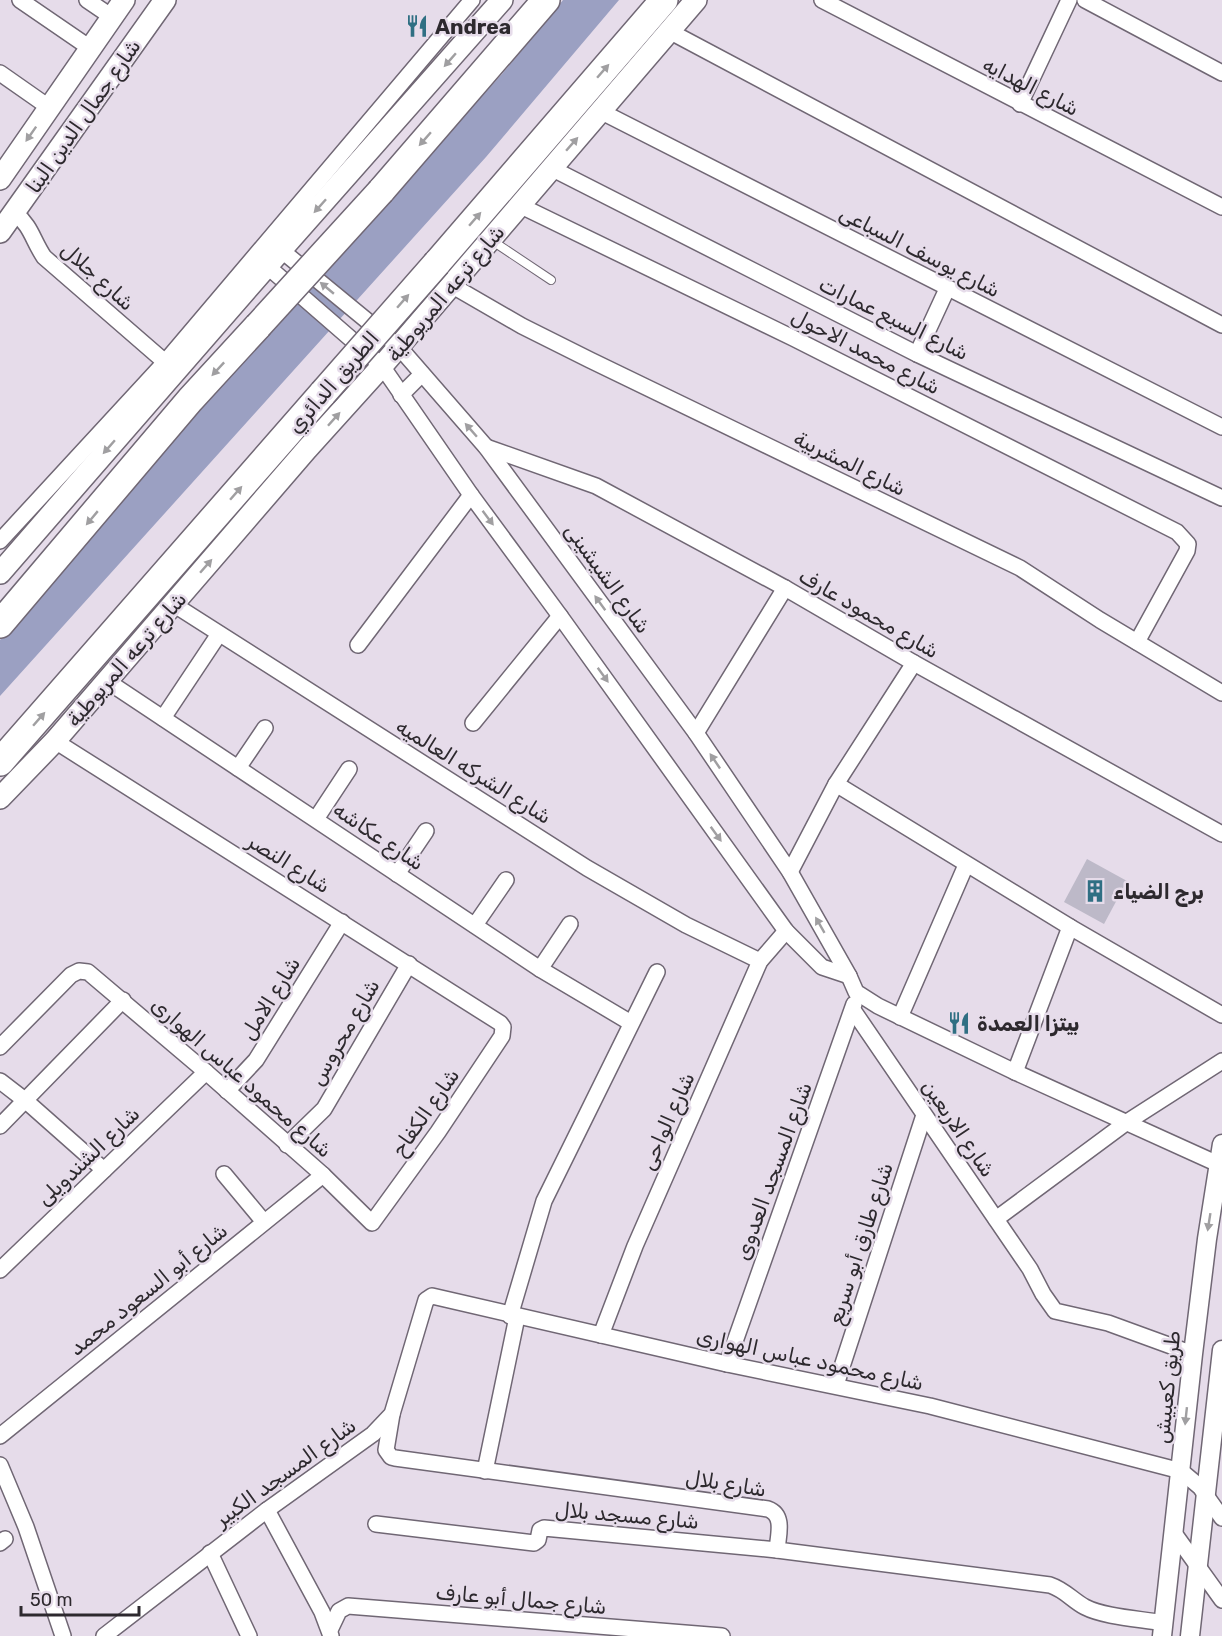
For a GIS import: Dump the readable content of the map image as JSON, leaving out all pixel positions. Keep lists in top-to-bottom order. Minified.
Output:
{"streets":{"highway":["الطريق الدائري"],"main road":["شارع جمال الدين البنا","شارع ترعه المريوطية"],"street":["شارع الهدايه","شارع يوسف السباعى","شارع جلال","شارع السبع عمارات","شارع محمد الاحول","شارع المشربية","شارع الشيشينى","شارع محمود عارف","شارع الشركه العالميه","شارع عكاشه","شارع النصر","شارع الامل","شارع محروس","شارع محمود عباس الهوارى","شارع الكفاح","شارع الواحى","شارع الاربعين","شارع الشندويلى","شارع المسجد العدوى","شارع طارق أبو سريع","شارع أبو السعود محمد","طريق كعبيش","شارع المسجد الكبير","شارع بلال","شارع مسجد بلال","شارع جمال أبو عارف"]},"crossings":[["شارع جمال الدين البنا","شارع جلال"],["شارع يوسف السباعى","شارع ترعه المريوطية"],["شارع ترعه المريوطية","شارع السبع عمارات"],["شارع ترعه المريوطية","شارع محمد الاحول"],["شارع ترعه المريوطية","شارع المشربية"],["شارع ترعه المريوطية","شارع الشيشينى"],["شارع ترعه المريوطية","شارع الشركه العالميه"],["شارع ترعه المريوطية","شارع عكاشه"],["شارع ترعه المريوطية","شارع النصر"],["شارع محمد الاحول","شارع المشربية"],["شارع الشيشينى","شارع محمود عارف"],["شارع الشيشينى","شارع المسجد العدوى"],["شارع الشركه العالميه","شارع الواحى"],["شارع النصر","شارع الامل"],["شارع النصر","شارع محروس"],["شارع النصر","شارع الكفاح"],["شارع الامل","شارع محمود عباس الهوارى"],["شارع محروس","شارع محمود عباس الهوارى"],["شارع محمود عباس الهوارى","شارع الكفاح"],["شارع محمود عباس الهوارى","شارع الواحى"],["شارع محمود عباس الهوارى","شارع الشندويلى"],["شارع محمود عباس الهوارى","شارع المسجد العدوى"],["شارع محمود عباس الهوارى","شارع طارق أبو سريع"],["شارع محمود عباس الهوارى","شارع أبو السعود محمد"],["شارع محمود عباس الهوارى","طريق كعبيش"],["شارع محمود عباس الهوارى","شارع المسجد الكبير"],["شارع الاربعين","شارع المسجد العدوى"],["شارع الاربعين","شارع طارق أبو سريع"],["شارع الاربعين","طريق كعبيش"],["شارع المسجد الكبير","شارع بلال"],["شارع بلال","شارع مسجد بلال"]],"places":{"restaurant":["Andrea","بيتزا العمدة"],"building":["برج الضياء"]},"scale_bar":"50 m"}
